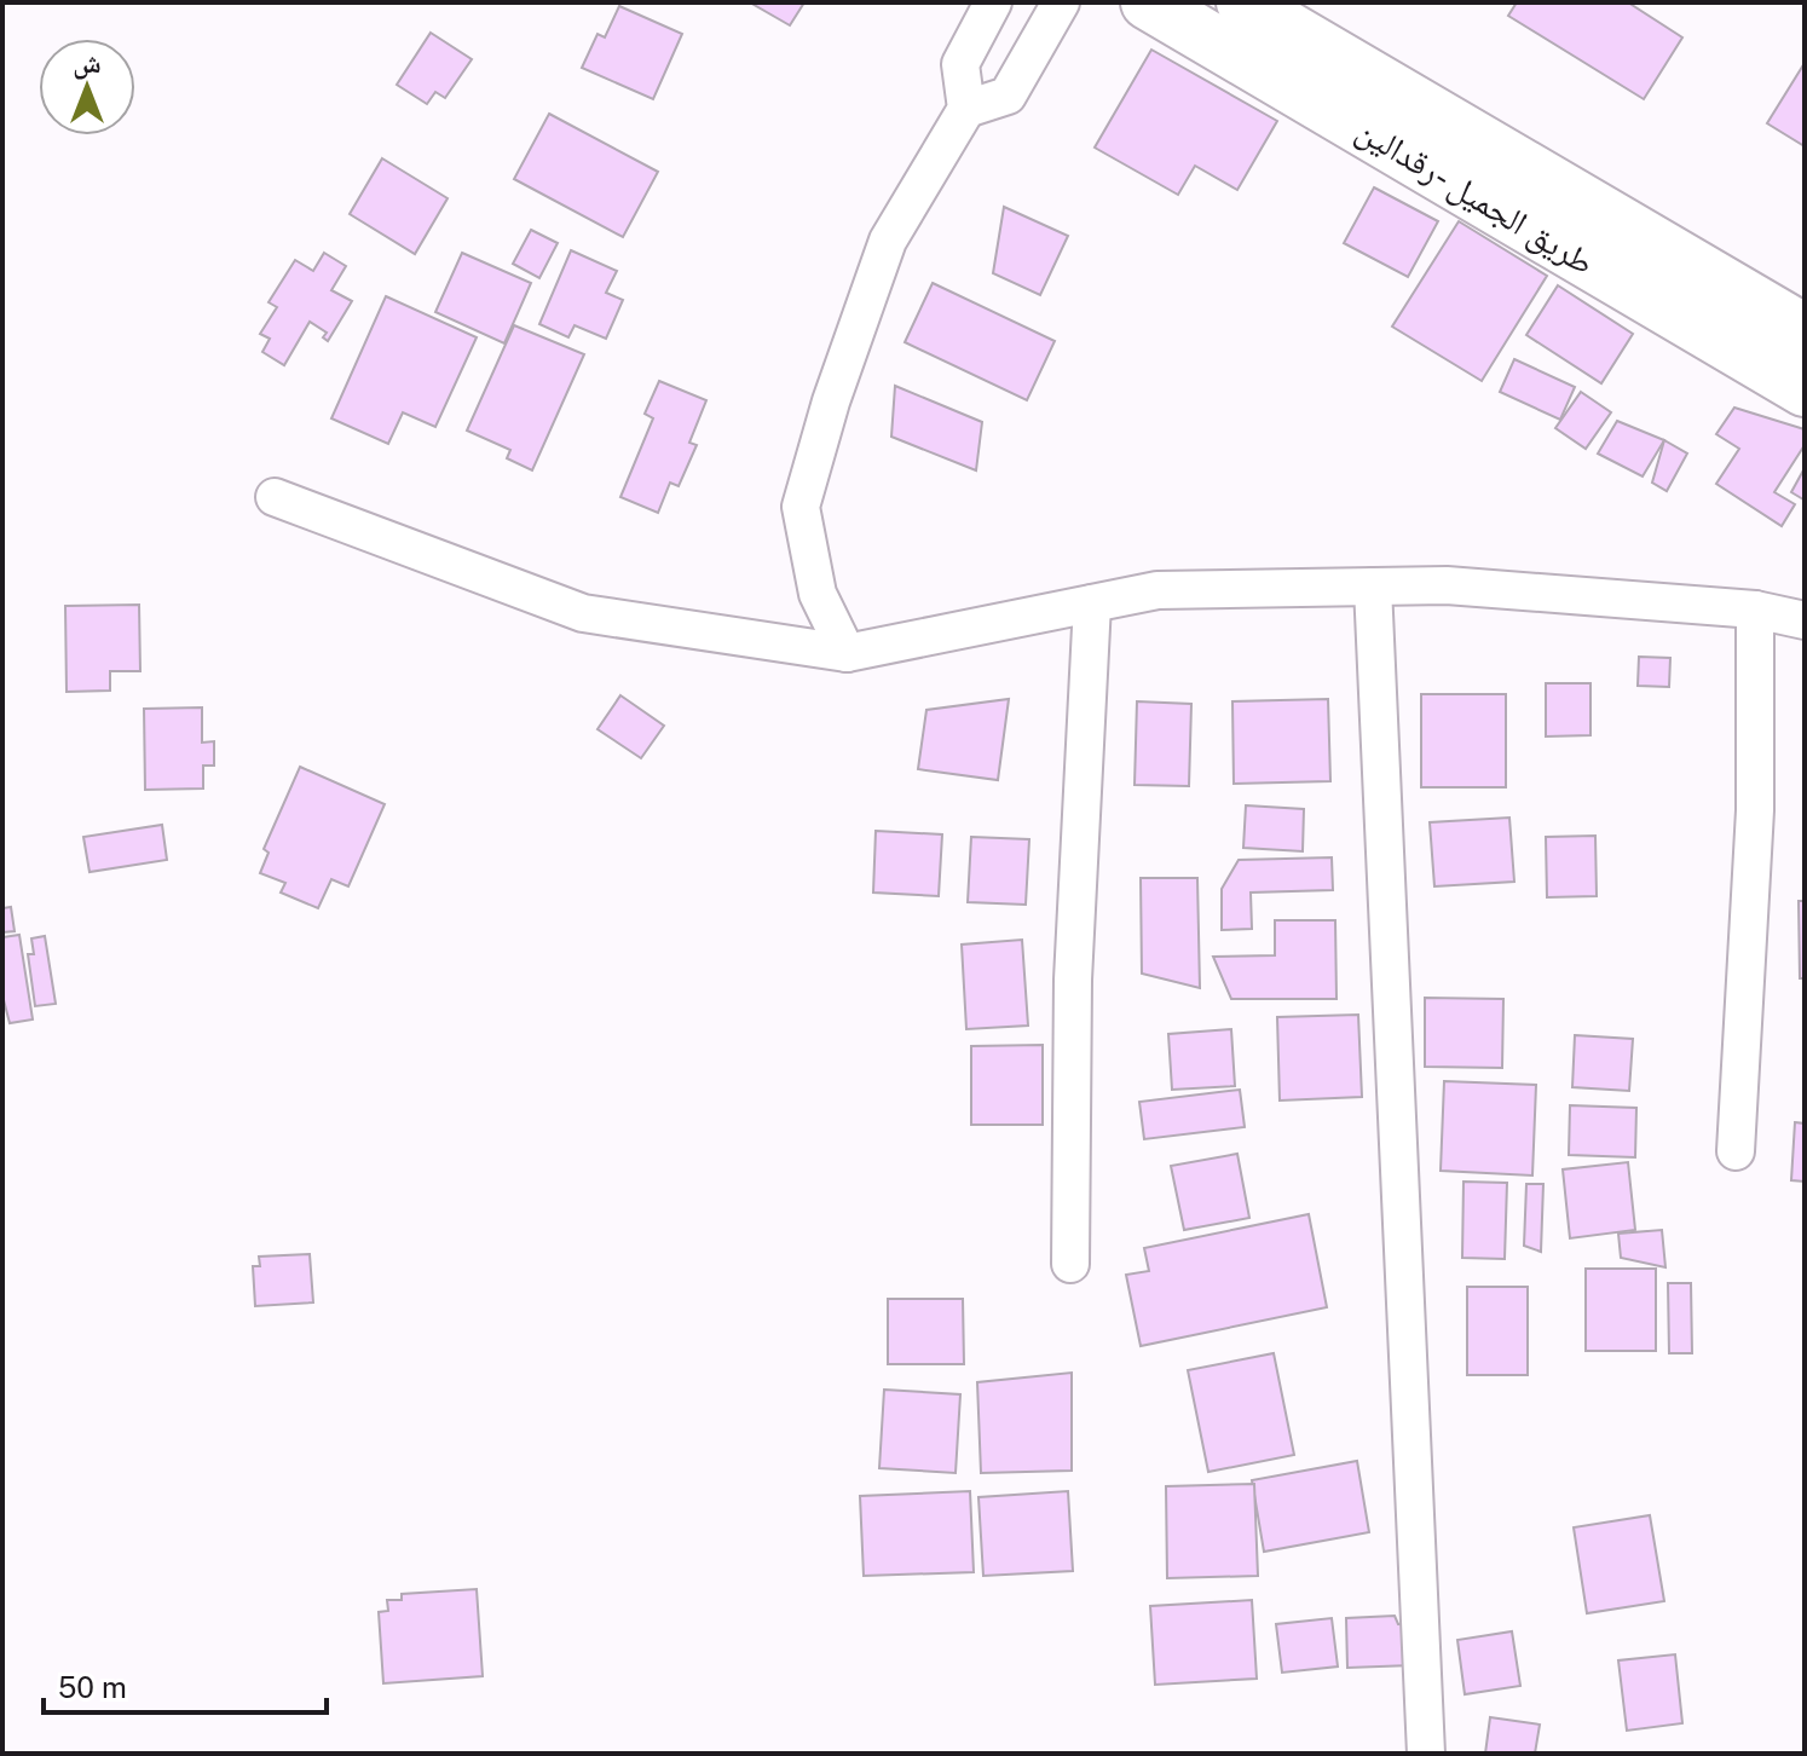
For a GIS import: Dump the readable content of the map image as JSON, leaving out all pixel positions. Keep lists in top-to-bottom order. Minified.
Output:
{"streets":{"main road":["طريق الجميل -رقدالين"]},"scale_bar":"50 m","north":"top"}
